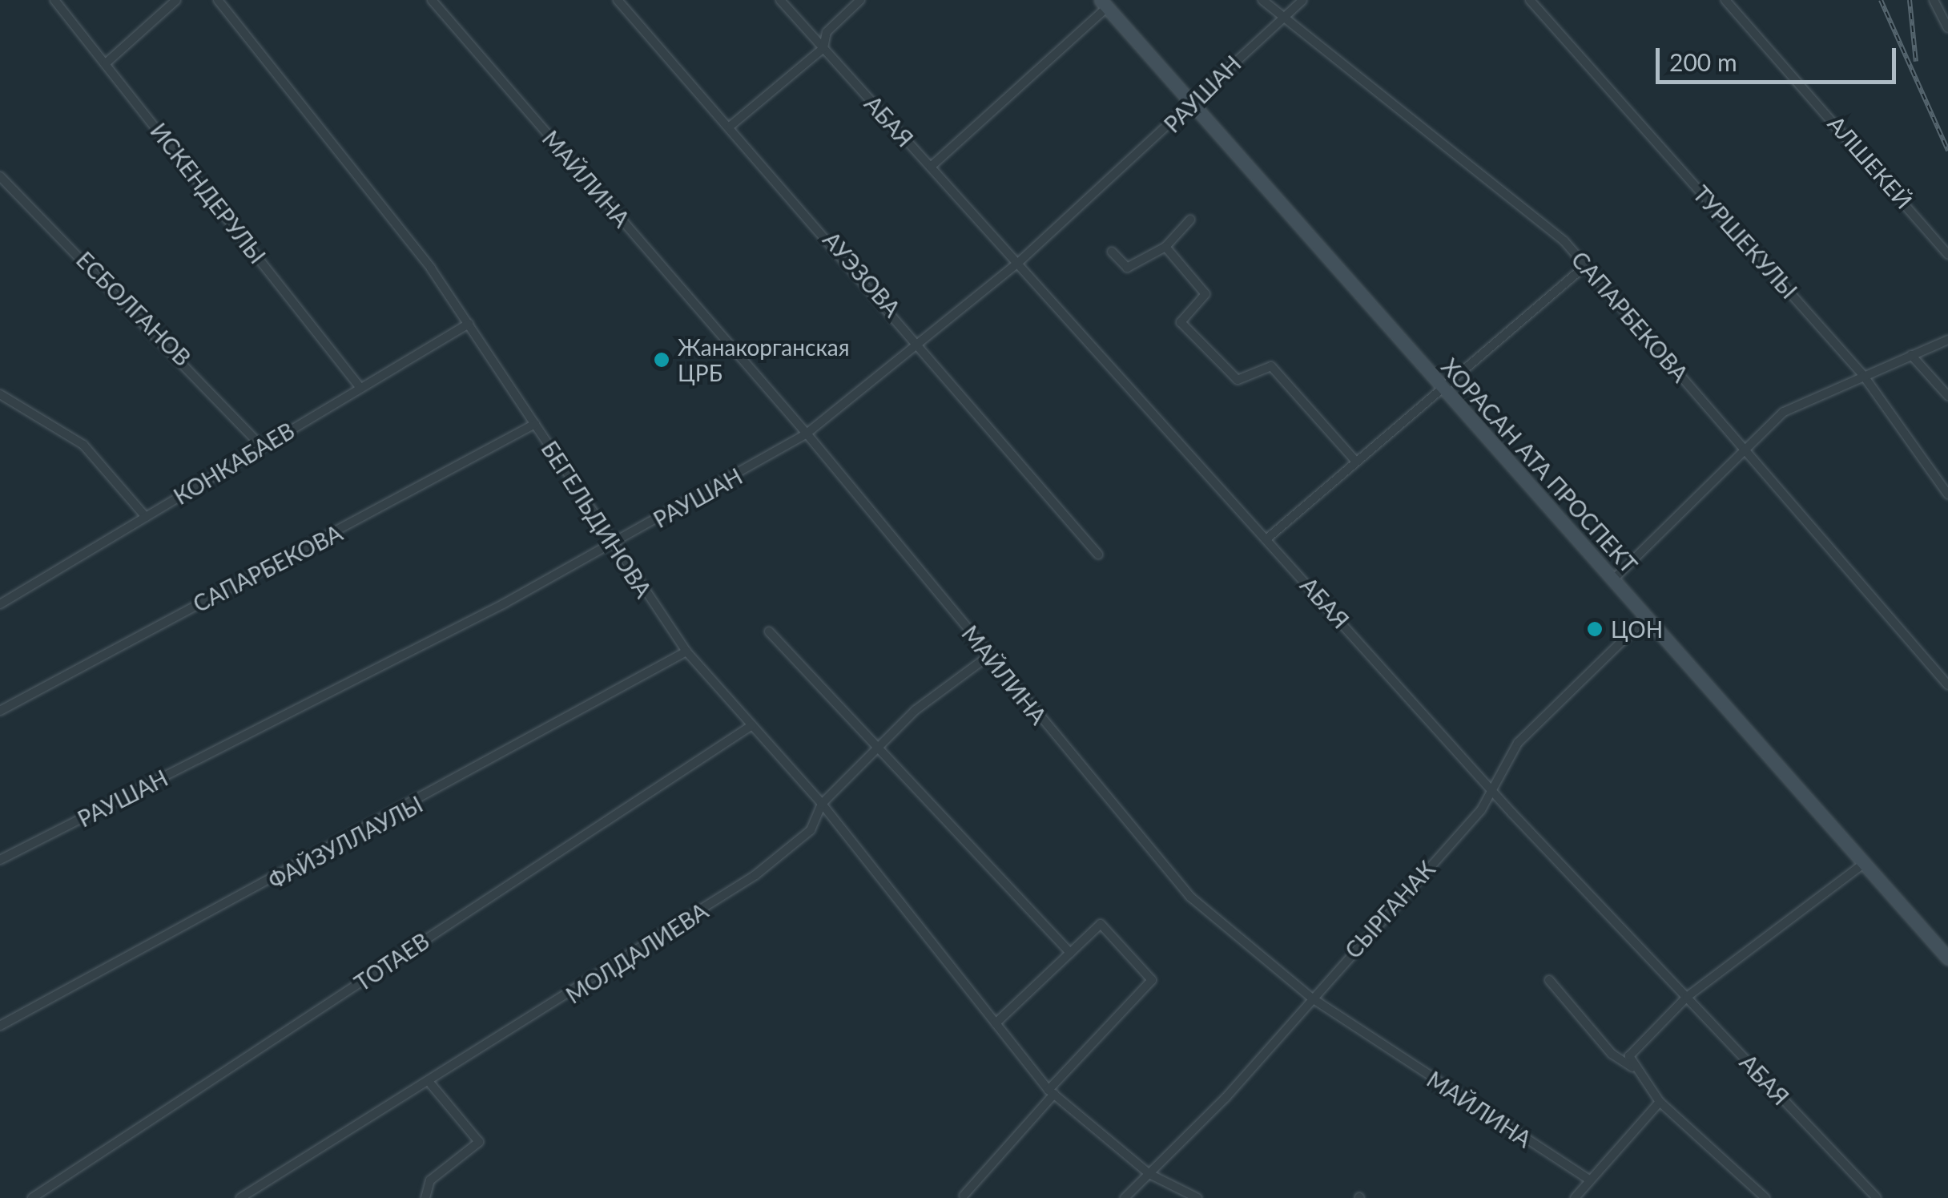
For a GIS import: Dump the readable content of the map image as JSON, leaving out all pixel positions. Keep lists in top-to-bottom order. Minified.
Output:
{"streets":{"main road":["ХОРАСАН АТА ПРОСПЕКТ"],"street":["РАУШАН","АБАЯ","АЛШЕКЕЙ","МАЙЛИНА","ИСКЕНДЕРУЛЫ","ТУРШЕКУЛЫ","АУЭЗОВА","ЕСБОЛГАНОВ","САПАРБЕКОВА","КОНКАБАЕВ","БЕГЕЛЬДИНОВА","ФАЙЗУЛЛАУЛЫ","СЫРГАНАК","МОЛДАЛИЕВА","ТОТАЕВ"]},"crossings":[["РАУШАН","АБАЯ"],["РАУШАН","МАЙЛИНА"],["РАУШАН","АУЭЗОВА"],["РАУШАН","САПАРБЕКОВА"],["РАУШАН","ХОРАСАН АТА ПРОСПЕКТ"],["РАУШАН","БЕГЕЛЬДИНОВА"],["АБАЯ","СЫРГАНАК"],["МАЙЛИНА","СЫРГАНАК"],["МАЙЛИНА","МОЛДАЛИЕВА"],["ИСКЕНДЕРУЛЫ","КОНКАБАЕВ"],["ЕСБОЛГАНОВ","КОНКАБАЕВ"],["САПАРБЕКОВА","БЕГЕЛЬДИНОВА"],["КОНКАБАЕВ","БЕГЕЛЬДИНОВА"],["ХОРАСАН АТА ПРОСПЕКТ","СЫРГАНАК"],["БЕГЕЛЬДИНОВА","ФАЙЗУЛЛАУЛЫ"],["БЕГЕЛЬДИНОВА","СЫРГАНАК"],["БЕГЕЛЬДИНОВА","МОЛДАЛИЕВА"],["БЕГЕЛЬДИНОВА","ТОТАЕВ"]],"places":["Жанакорганская ЦРБ","ЦОН"],"scale_bar":"200 m"}
